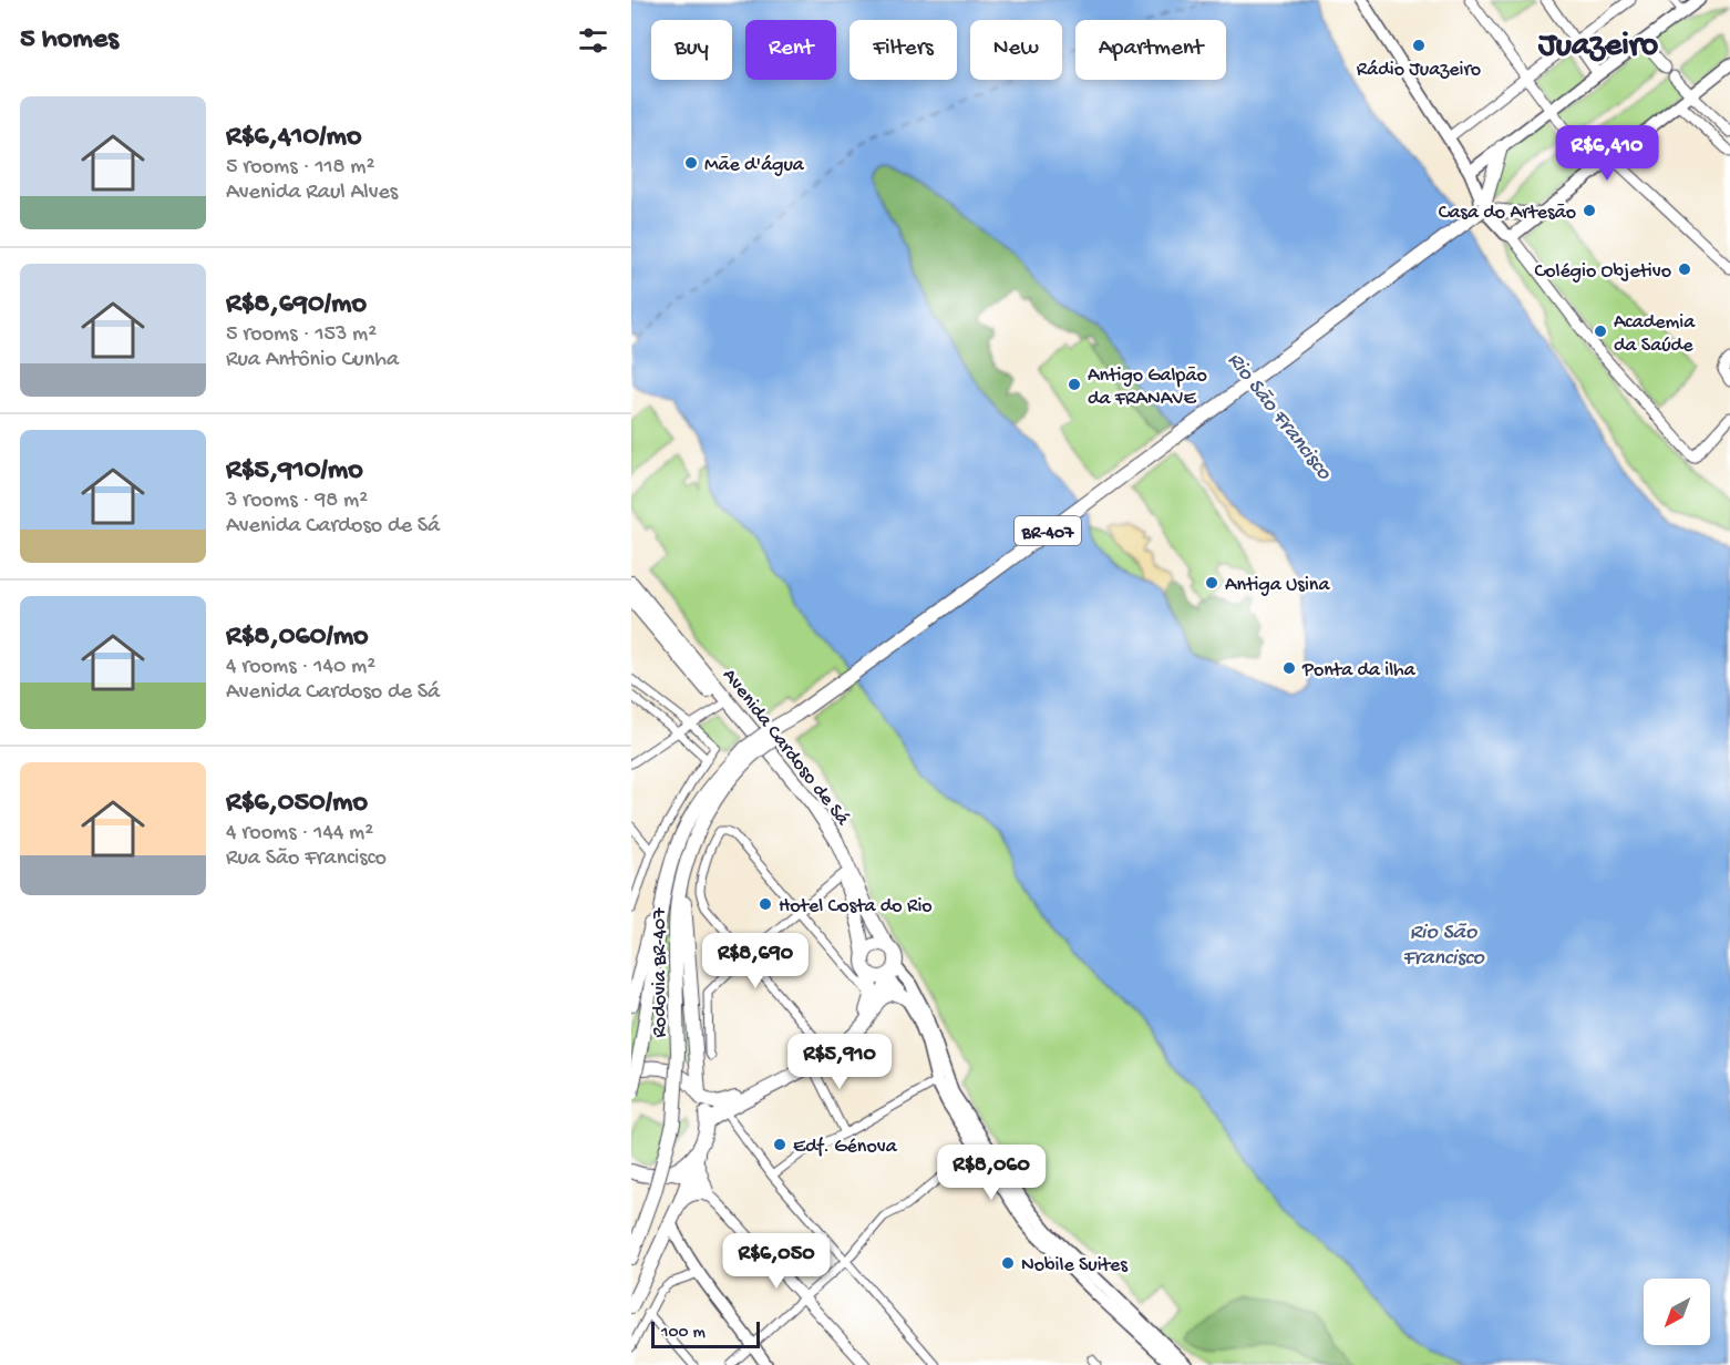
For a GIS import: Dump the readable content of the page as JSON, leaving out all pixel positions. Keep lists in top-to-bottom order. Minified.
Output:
{"streets":{"highway":["BR-407","Avenida Cardoso de Sá","Rodovia BR-407"]},"crossings":[["BR-407","Rodovia BR-407"]],"districts":["Juazeiro"],"water":["Rio São Francisco"],"places":["Rádio Juazeiro","Mãe d'água","Casa do Artesão","Colégio Objetivo","Academia da Saúde","Antigo Galpão da FRANAVE","Antiga Usina","Ponta da ilha","Hotel Costa do Rio","Edf. Génova","Nobile Suites"],"scale_bar":"100 m","north":"bottom left","page":{"heading":"5 homes","chip":["Buy","Rent","Filters","New","Apartment"],"list":[{"name":"R$6,410/mo","note":"5 rooms · 118 m² · Avenida Raul Alves"},{"name":"R$8,690/mo","note":"5 rooms · 153 m² · Rua Antônio Cunha"},{"name":"R$5,910/mo","note":"3 rooms · 98 m² · Avenida Cardoso de Sá"},{"name":"R$8,060/mo","note":"4 rooms · 140 m² · Avenida Cardoso de Sá"},{"name":"R$6,050/mo","note":"4 rooms · 144 m² · Rua São Francisco"}],"price":["R$6,410","R$8,690","R$5,910","R$8,060","R$6,050"],"scale":"100 m"}}
